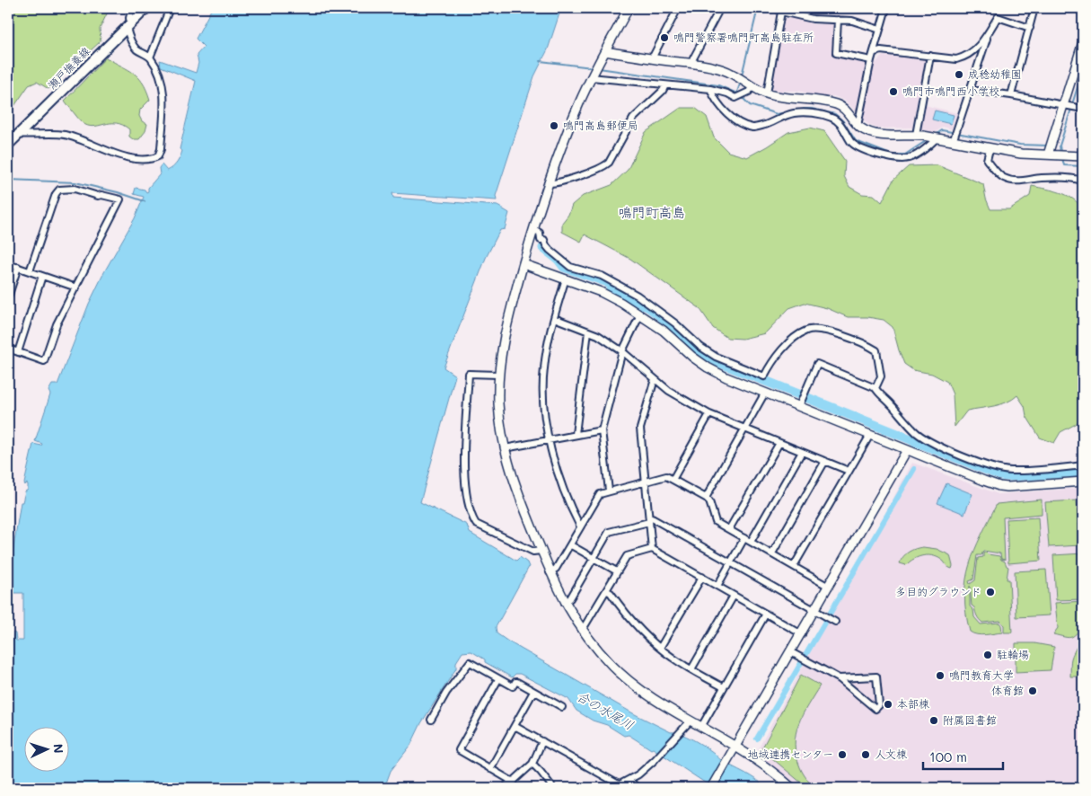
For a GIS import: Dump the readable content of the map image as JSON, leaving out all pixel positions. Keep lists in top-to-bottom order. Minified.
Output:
{"streets":{"main road":["瀬戸撫養線"]},"districts":["鳴門町高島"],"water":["合の水尾川"],"places":["鳴門警察署鳴門町高島駐在所","成稔幼稚園","鳴門市鳴門西小学校","鳴門高島郵便局","多目的グラウンド","駐輪場","鳴門教育大学","体育館","本部棟","附属図書館","地域連携センター","人文棟"],"scale_bar":"100 m","north":"right"}
